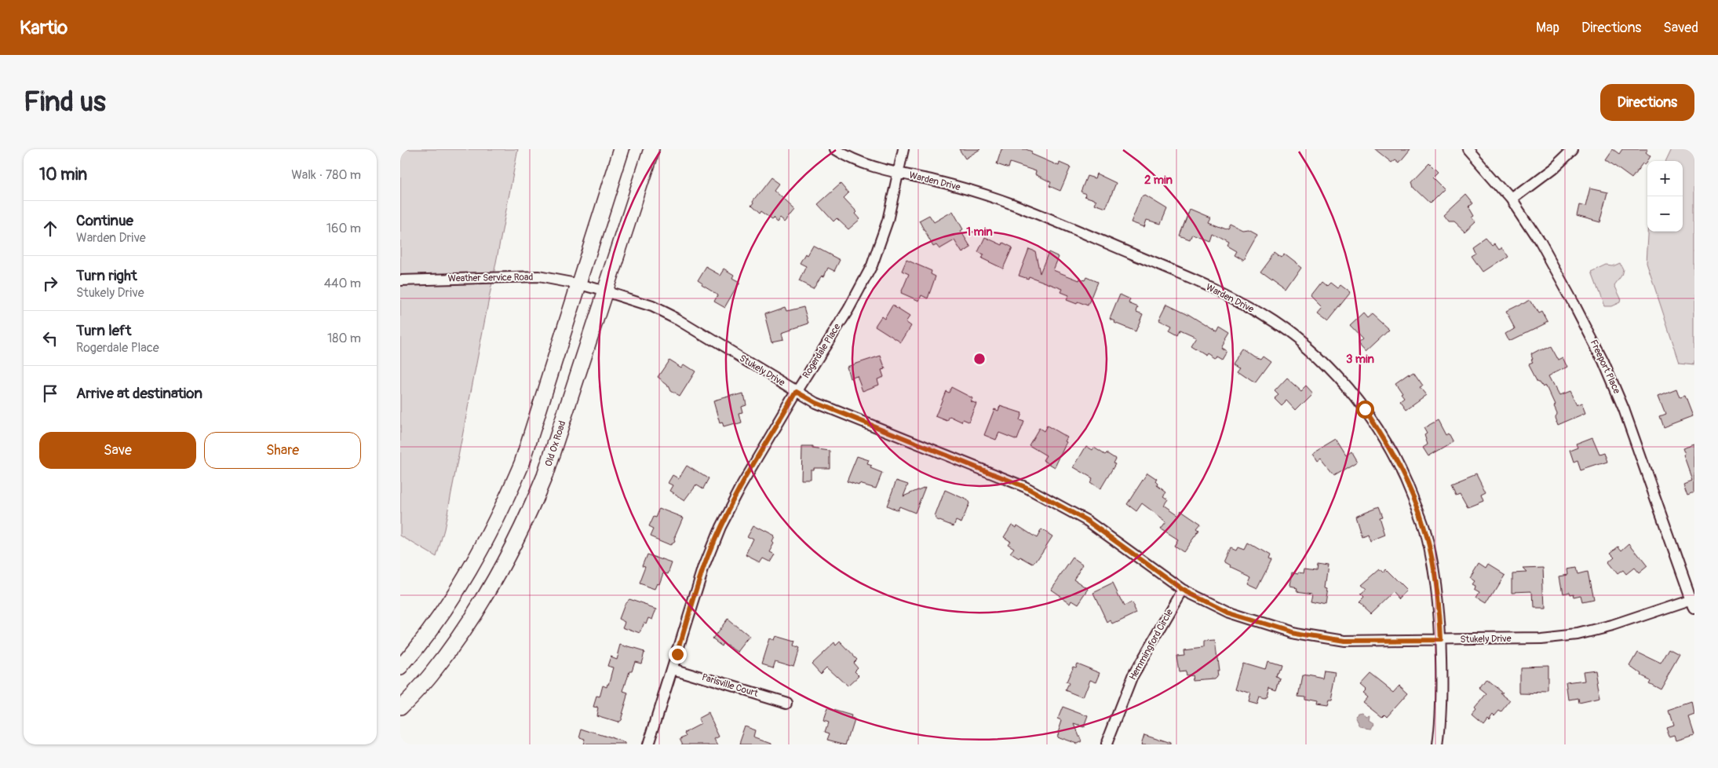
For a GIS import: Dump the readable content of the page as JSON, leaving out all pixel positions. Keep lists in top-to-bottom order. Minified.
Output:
{"streets":{"main road":["Old Ox Road"],"street":["Warden Drive","Weather Service Road","Rogerdale Place","Freeport Place","Stukely Drive","Hemmingford Circle","Parisville Court"]},"crossings":[["Warden Drive","Rogerdale Place"],["Warden Drive","Stukely Drive"],["Weather Service Road","Stukely Drive"],["Rogerdale Place","Stukely Drive"],["Rogerdale Place","Parisville Court"],["Freeport Place","Stukely Drive"],["Stukely Drive","Old Ox Road"],["Stukely Drive","Hemmingford Circle"]],"page":{"header":"Kartio","nav":["Map","Directions","Saved"],"buttons":["Directions",["Save","Share"]],"title":"Find us","heading":["10 min","Walk · 780 m"],"map_buttons":["+","−"],"list":[["Continue","Warden Drive","160 m"],["Turn right","Stukely Drive","440 m"],["Turn left","Rogerdale Place","180 m"],"Arrive at destination"]},"rings":["2 min","1 min","3 min"]}
